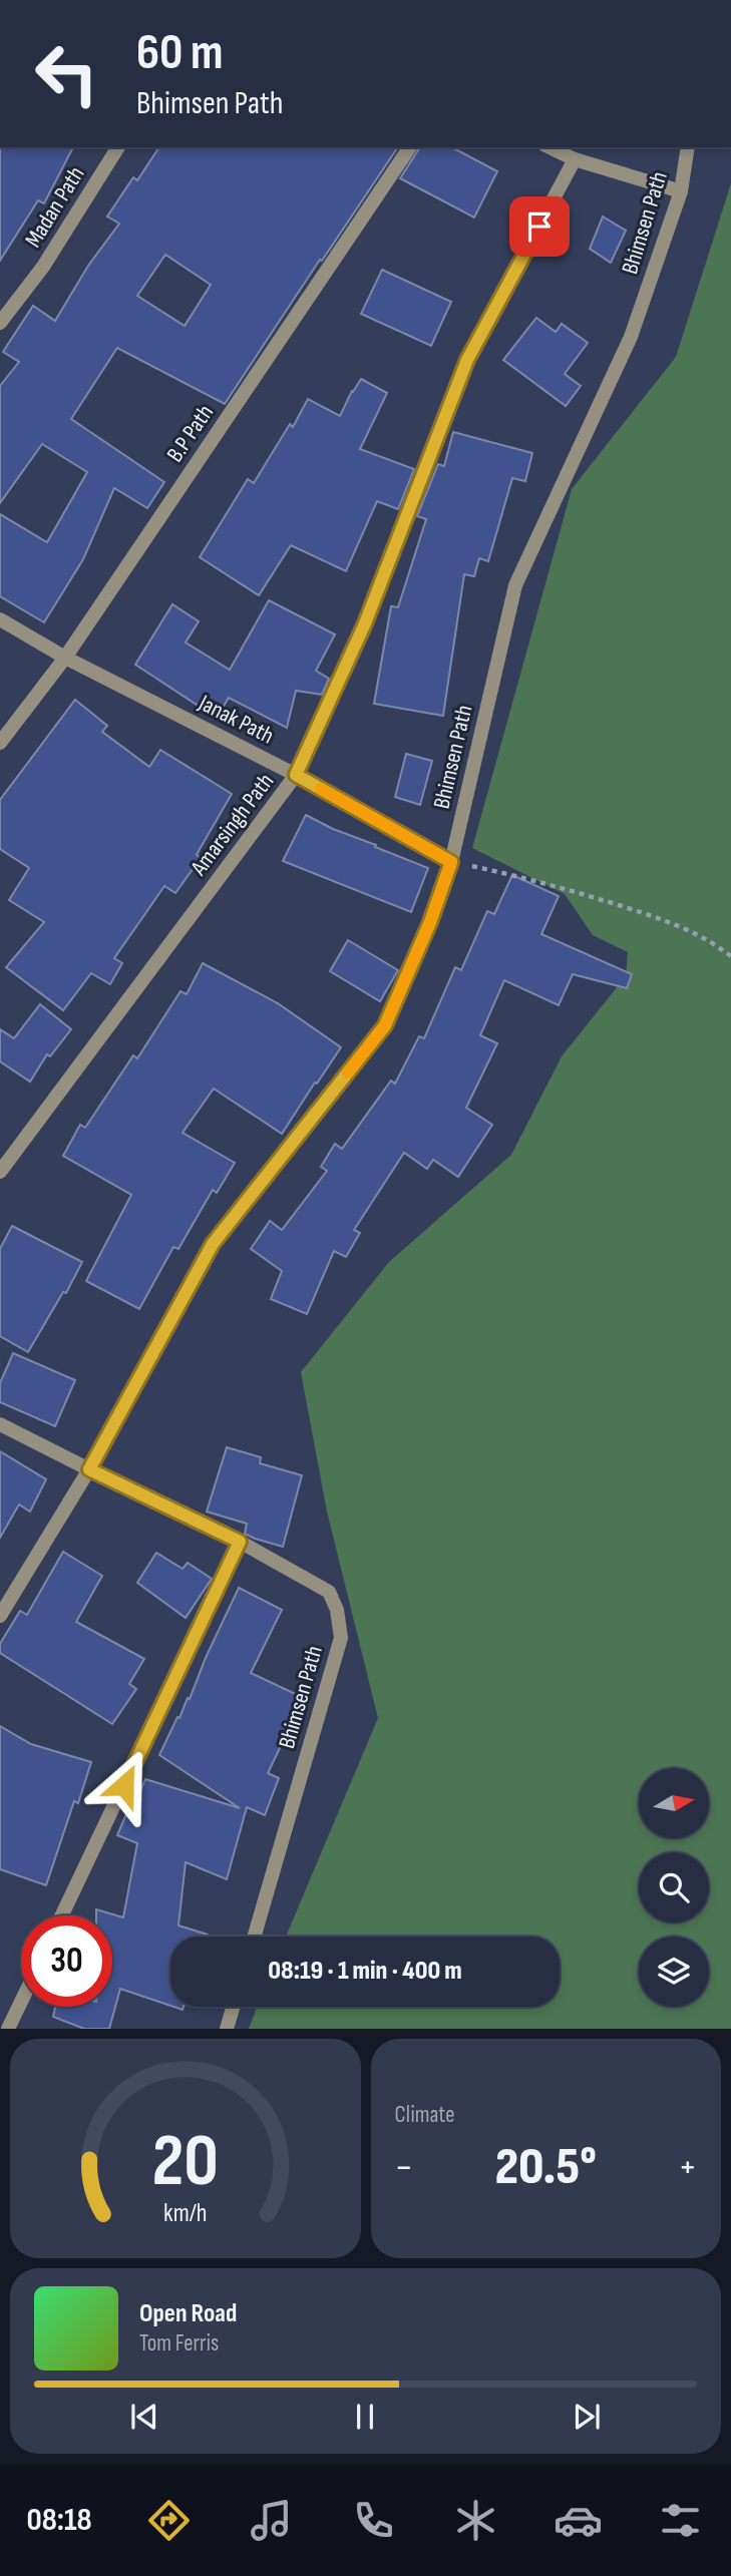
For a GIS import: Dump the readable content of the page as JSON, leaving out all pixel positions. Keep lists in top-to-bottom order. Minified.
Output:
{"streets":{"street":["Madan Path","Bhimsen Path","B.P Path","Janak Path","Amarsingh Path"]},"crossings":[["Bhimsen Path","Janak Path"],["B.P Path","Janak Path"],["Janak Path","Amarsingh Path"]],"north":"right","page":{"turn":["60 m","Bhimsen Path"],"limit":"30","trip":"08:19 · 1 min · 400 m","tile":"Climate","heat":["−","20.5°","+"],"song":["Open Road","Tom Ferris"],"tabs":"08:18","gauge":["20","km/h"]}}
